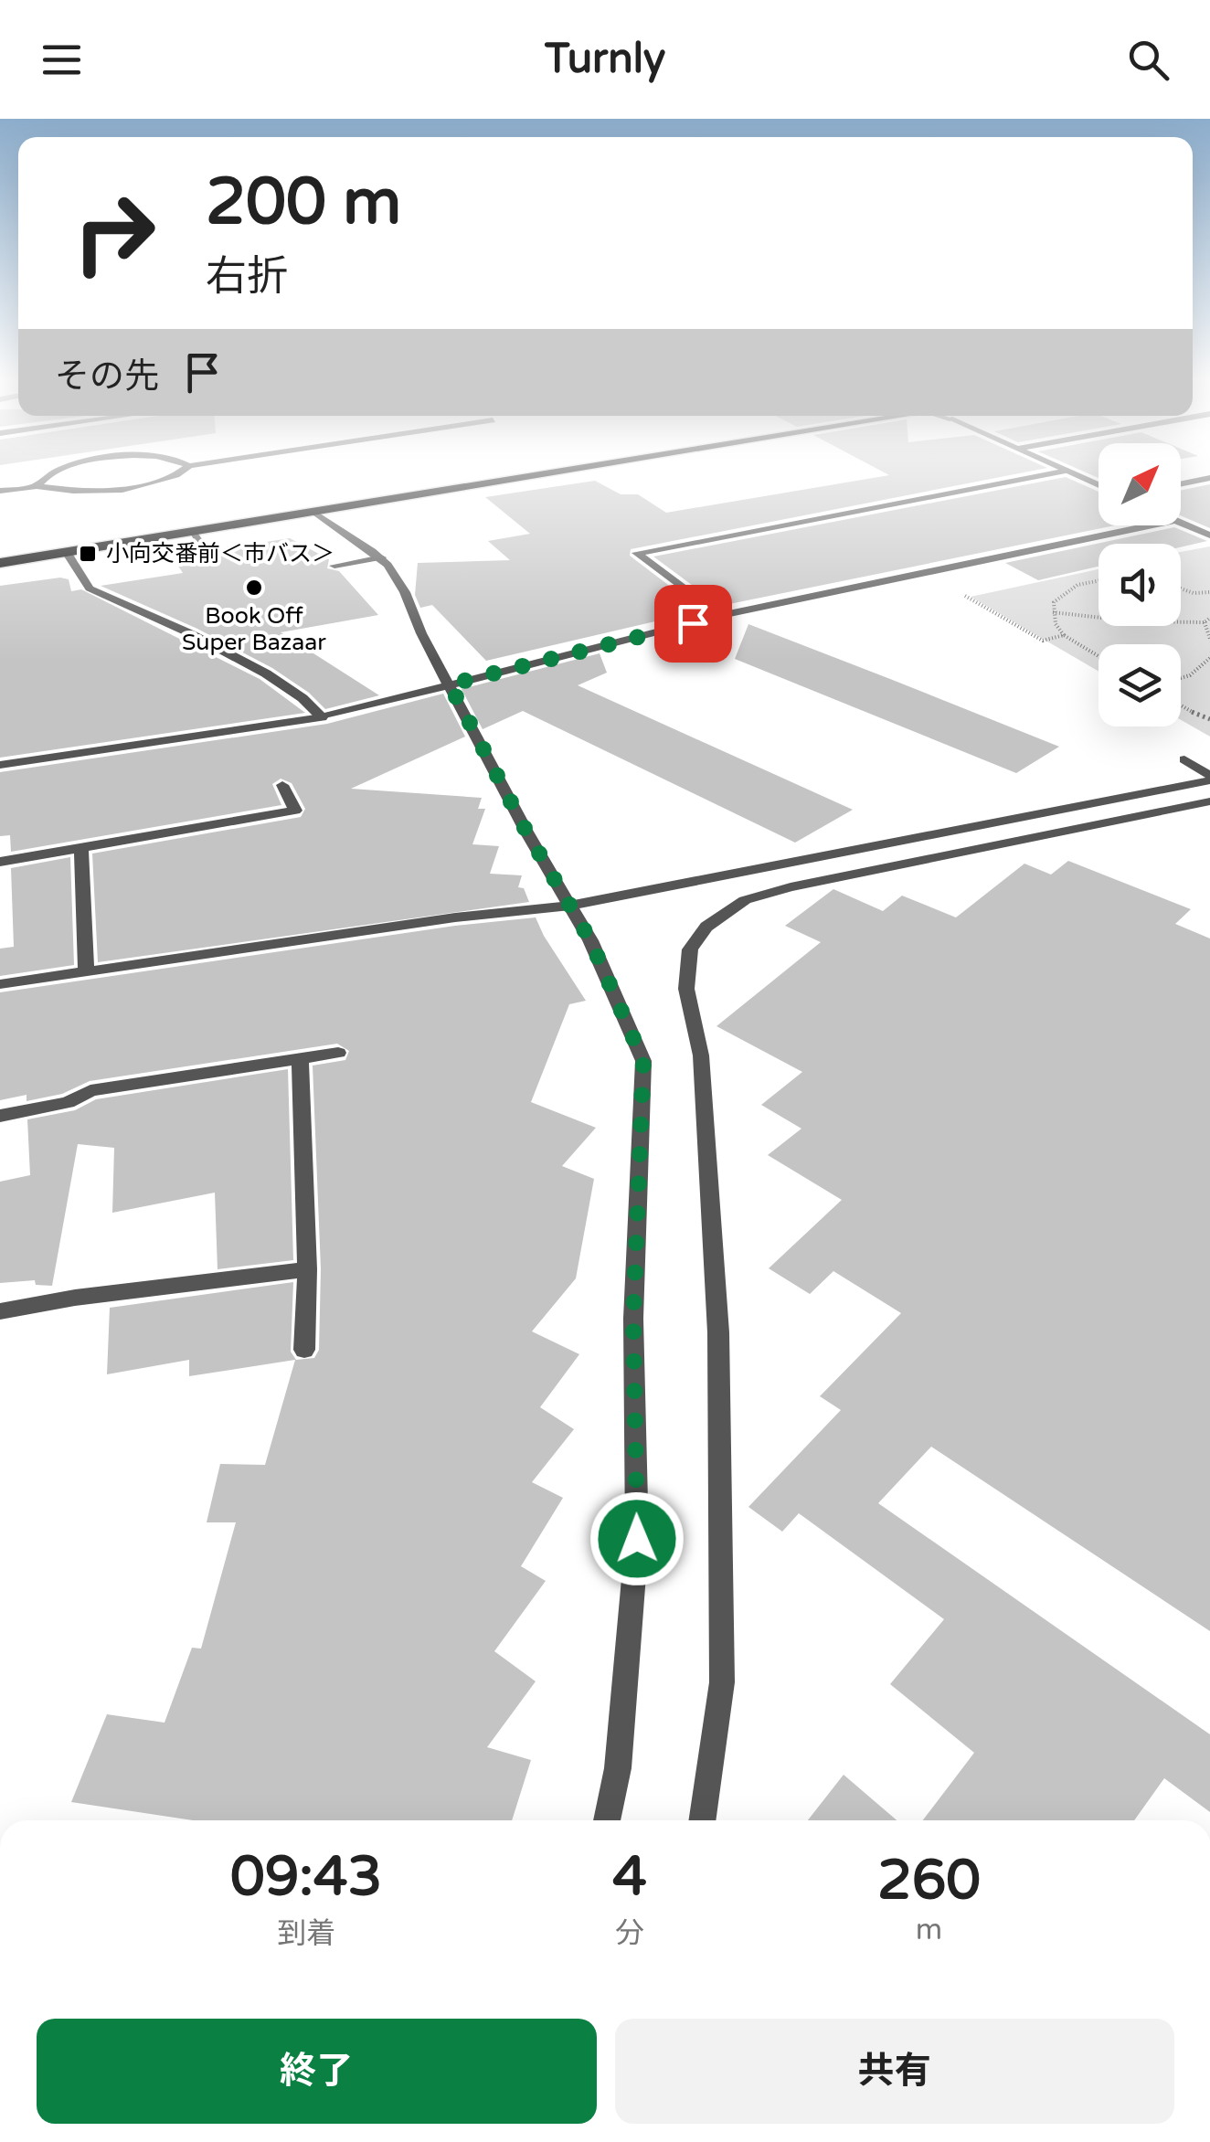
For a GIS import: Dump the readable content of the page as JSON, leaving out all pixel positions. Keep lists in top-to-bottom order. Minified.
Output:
{"places":{"transit":["小向交番前＜市バス＞"],"other":["Book Off Super Bazaar"]},"north":"top right","page":{"header":"Turnly","turn":["200 m","右折"],"then":"その先","eta":["09:43","到着","4","分","260","m"],"buttons":["終了","共有"]}}
